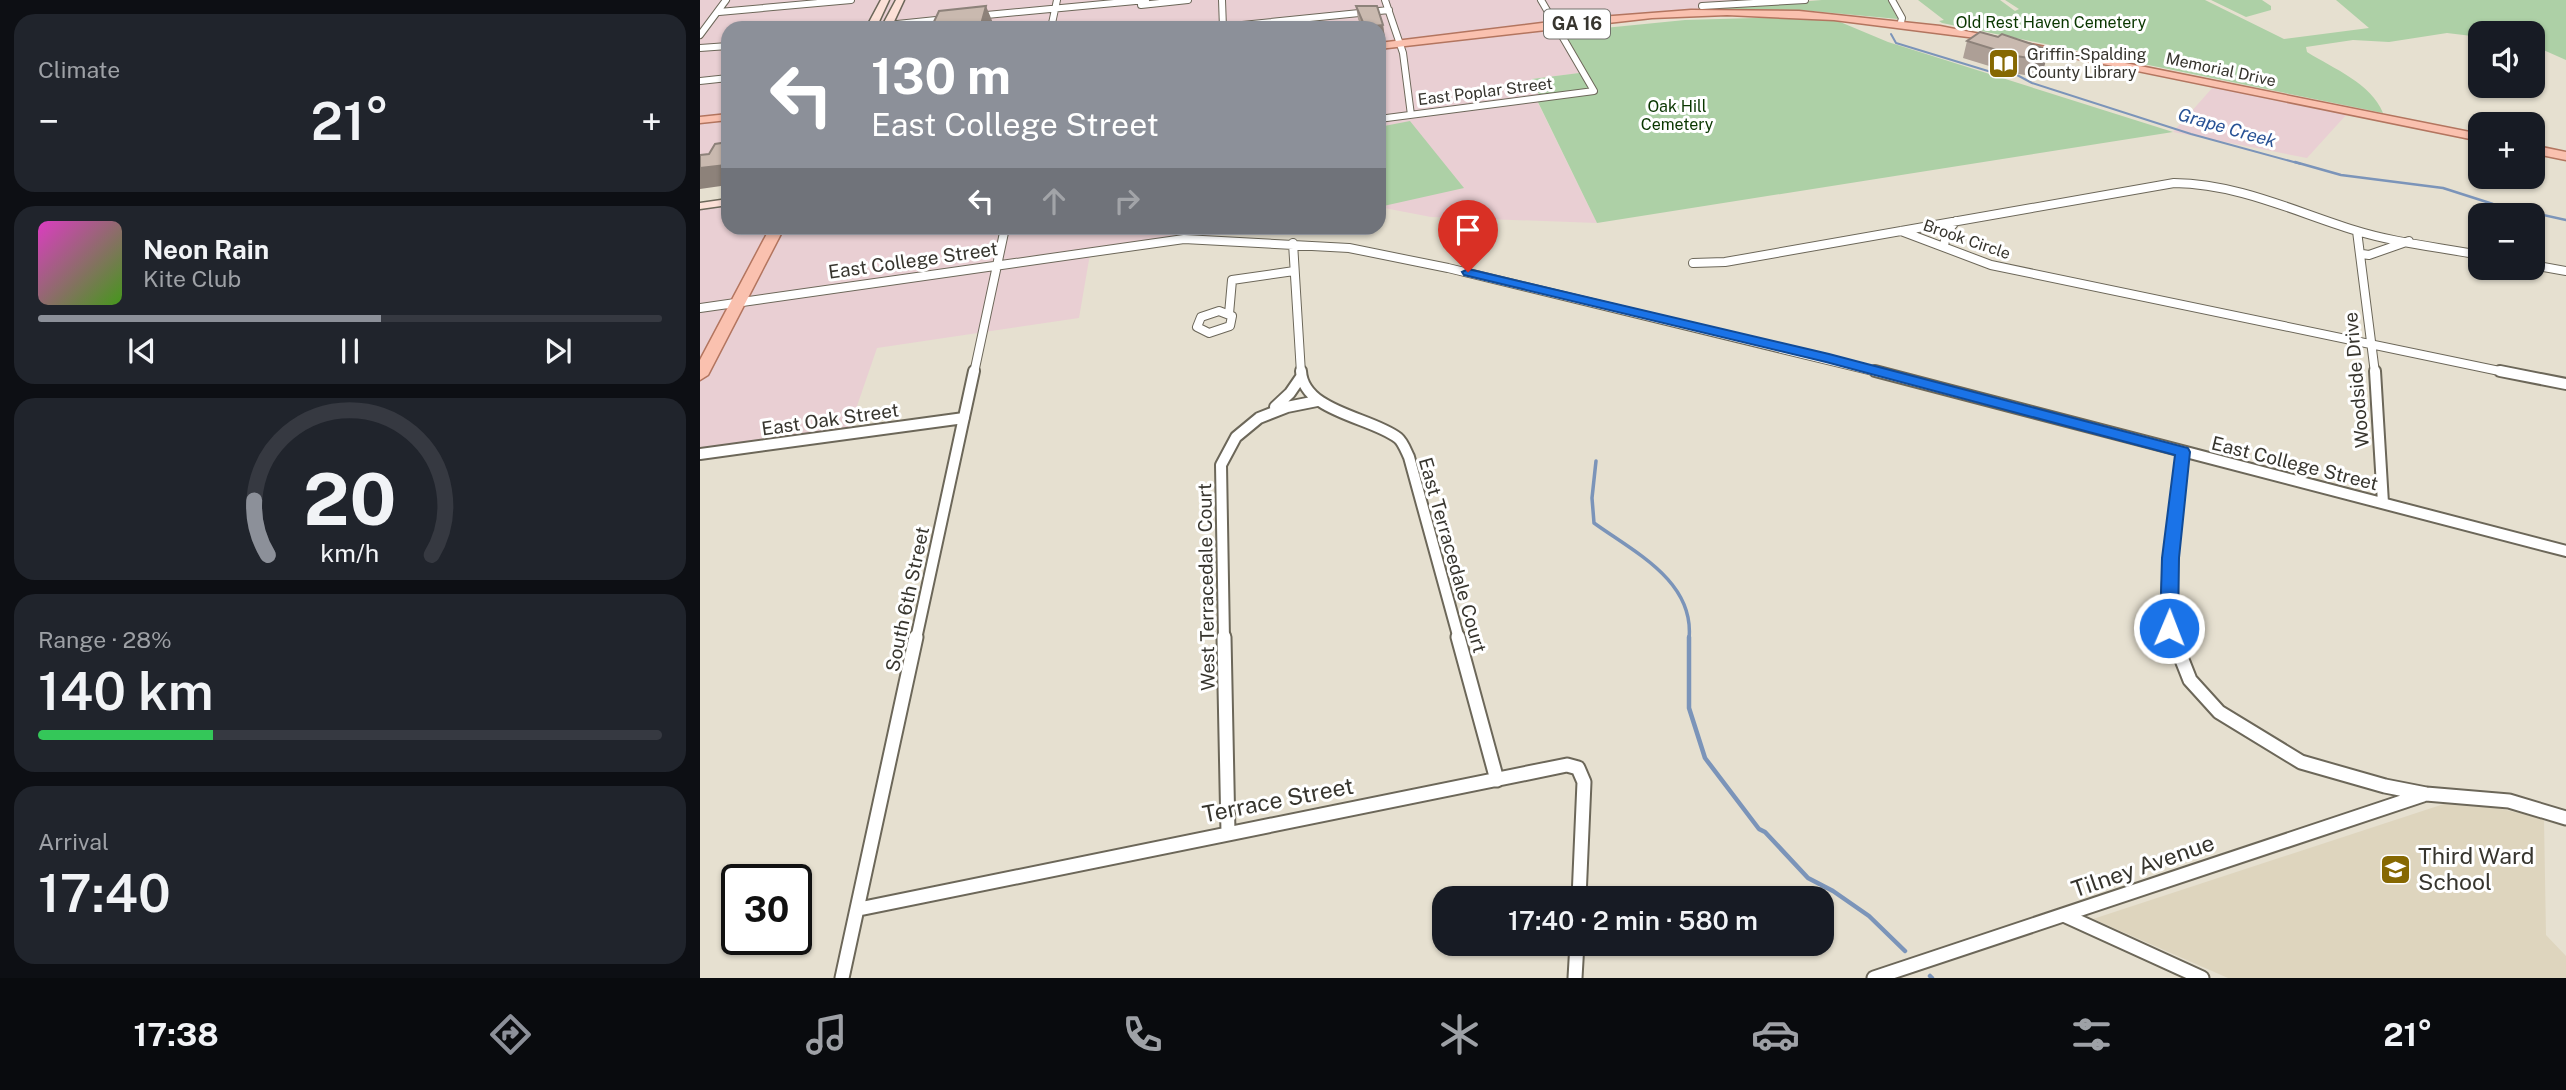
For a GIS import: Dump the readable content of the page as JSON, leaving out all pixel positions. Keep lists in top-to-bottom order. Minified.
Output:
{"streets":{"main road":["GA 16","Memorial Drive"],"street":["East Poplar Street","Brook Circle","East College Street","Woodside Drive","East Oak Street","East Terracedale Court","West Terracedale Court","South 6th Street","Terrace Street","Tilney Avenue"]},"crossings":[["GA 16","Memorial Drive"],["GA 16","East Poplar Street"],["Brook Circle","Woodside Drive"],["East College Street","Woodside Drive"],["East College Street","South 6th Street"],["East Oak Street","South 6th Street"],["East Terracedale Court","West Terracedale Court"],["East Terracedale Court","Terrace Street"],["West Terracedale Court","Terrace Street"],["South 6th Street","Terrace Street"]],"water":["Grape Creek"],"parks":["Old Rest Haven Cemetery","Oak Hill Cemetery"],"places":{"library":["Griffin-Spalding County Library"],"school or university":["Third Ward School"]},"page":{"tile":["Climate",["Range · 28%","140 km"],["Arrival","17:40"]],"map_buttons":["+","−"],"turn":["130 m","East College Street"],"heat":["−","21°","+"],"song":["Neon Rain","Kite Club"],"limit":"30","trip":"17:40 · 2 min · 580 m","tabs":["17:38","21°"],"gauge":["20","km/h"]}}
